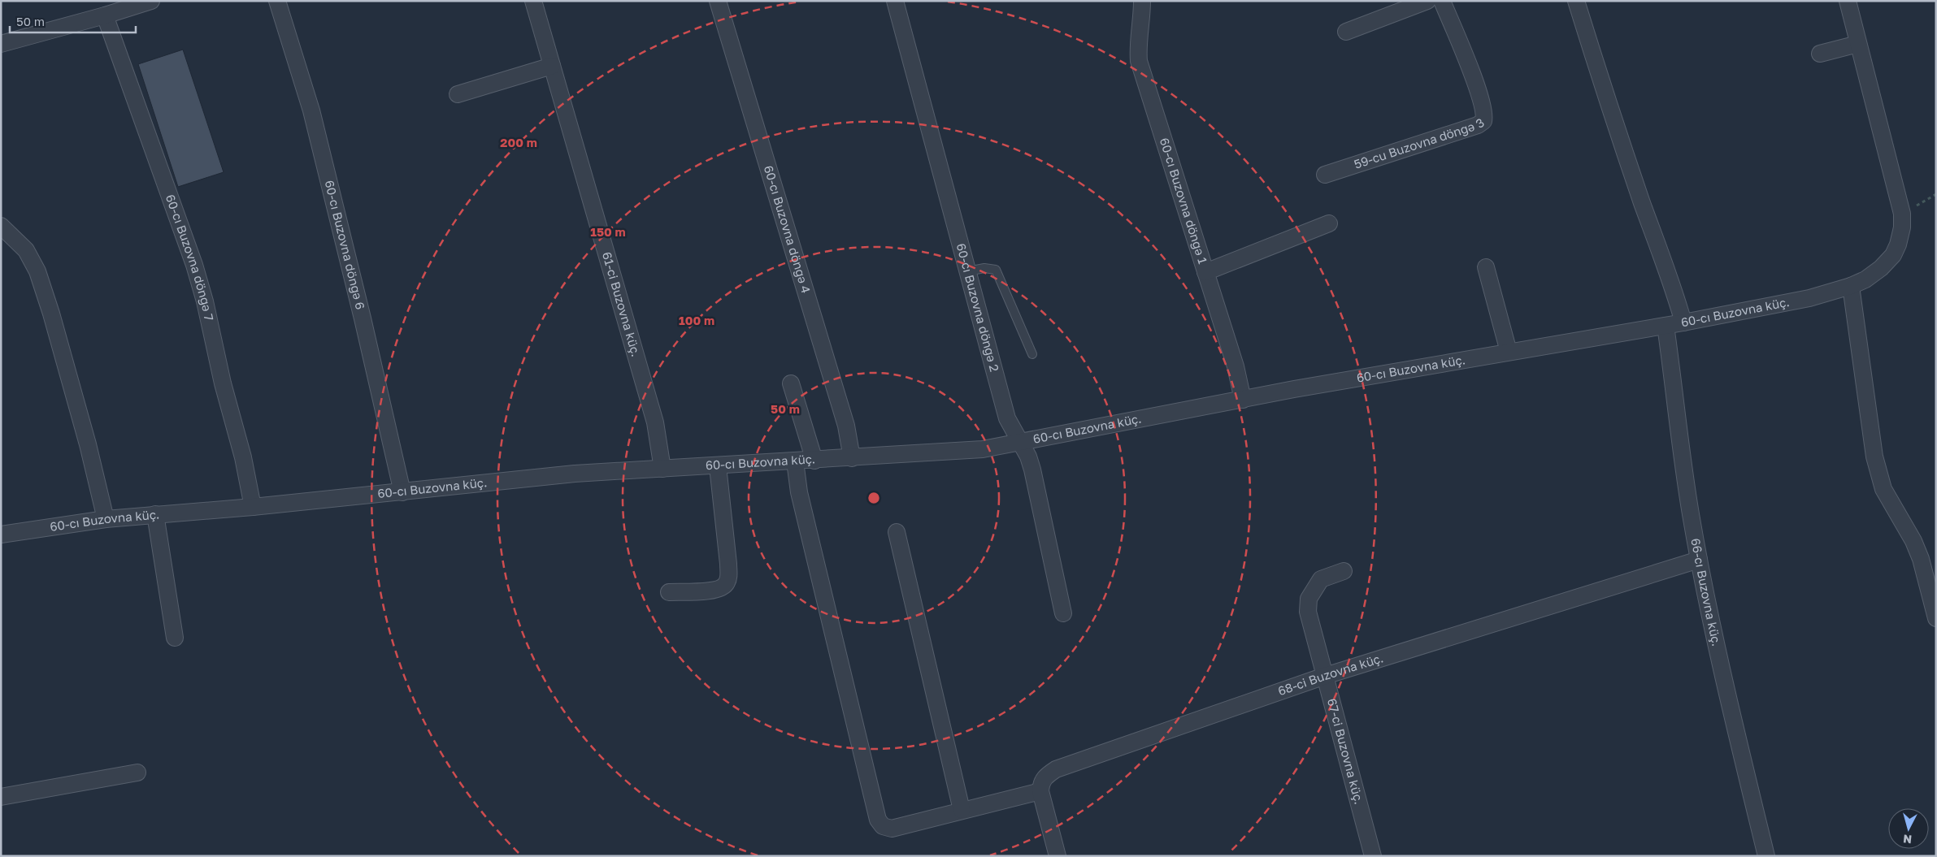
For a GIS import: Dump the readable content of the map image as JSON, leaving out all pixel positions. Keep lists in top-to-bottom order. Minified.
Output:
{"streets":{"street":["59-cu Buzovna döngə 3","60-cı Buzovna döngə 1","60-cı Buzovna döngə 4","60-cı Buzovna döngə 6","60-cı Buzovna döngə 7","61-ci Buzovna küç.","60-cı Buzovna döngə 2","60-cı Buzovna küç.","66-cı Buzovna küç.","68-ci Buzovna küç.","67-ci Buzovna küç."]},"crossings":[["60-cı Buzovna döngə 1","60-cı Buzovna küç."],["60-cı Buzovna döngə 4","60-cı Buzovna küç."],["60-cı Buzovna döngə 6","60-cı Buzovna küç."],["60-cı Buzovna döngə 7","60-cı Buzovna küç."],["61-ci Buzovna küç.","60-cı Buzovna küç."],["60-cı Buzovna döngə 2","60-cı Buzovna küç."],["60-cı Buzovna küç.","66-cı Buzovna küç."],["66-cı Buzovna küç.","68-ci Buzovna küç."],["68-ci Buzovna küç.","67-ci Buzovna küç."]],"scale_bar":"50 m","north":"bottom","rings":["200 m","150 m","100 m","50 m"]}
